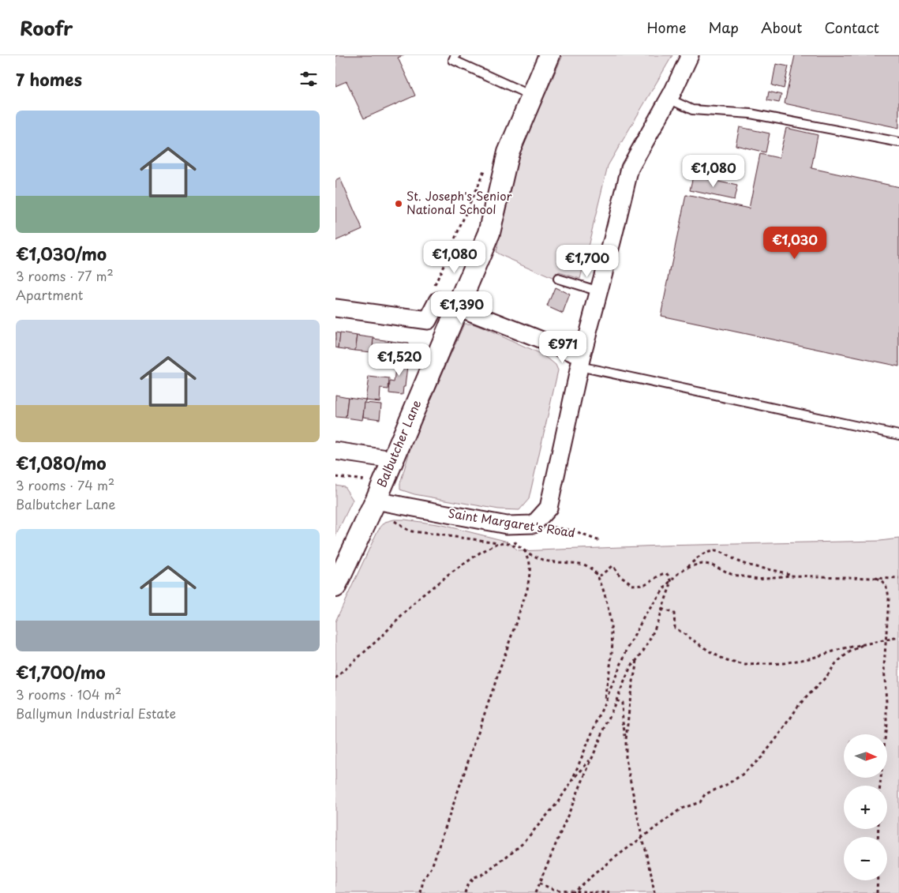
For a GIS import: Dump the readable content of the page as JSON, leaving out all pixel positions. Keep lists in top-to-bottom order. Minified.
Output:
{"streets":{"street":["Balbutcher Lane","Saint Margaret's Road"]},"crossings":[["Balbutcher Lane","Saint Margaret's Road"]],"places":["St. Joseph's Senior National School"],"north":"right","page":{"header":"Roofr","nav":["Home","Map","About","Contact"],"heading":"7 homes","list":[{"name":"€1,030/mo","note":"3 rooms · 77 m² · Apartment"},{"name":"€1,080/mo","note":"3 rooms · 74 m² · Balbutcher Lane"},{"name":"€1,700/mo","note":"3 rooms · 104 m² · Ballymun Industrial Estate"}],"price":["€1,080","€1,030","€1,080","€1,700","€1,390","€971","€1,520"],"map_buttons":["+","−"]}}
